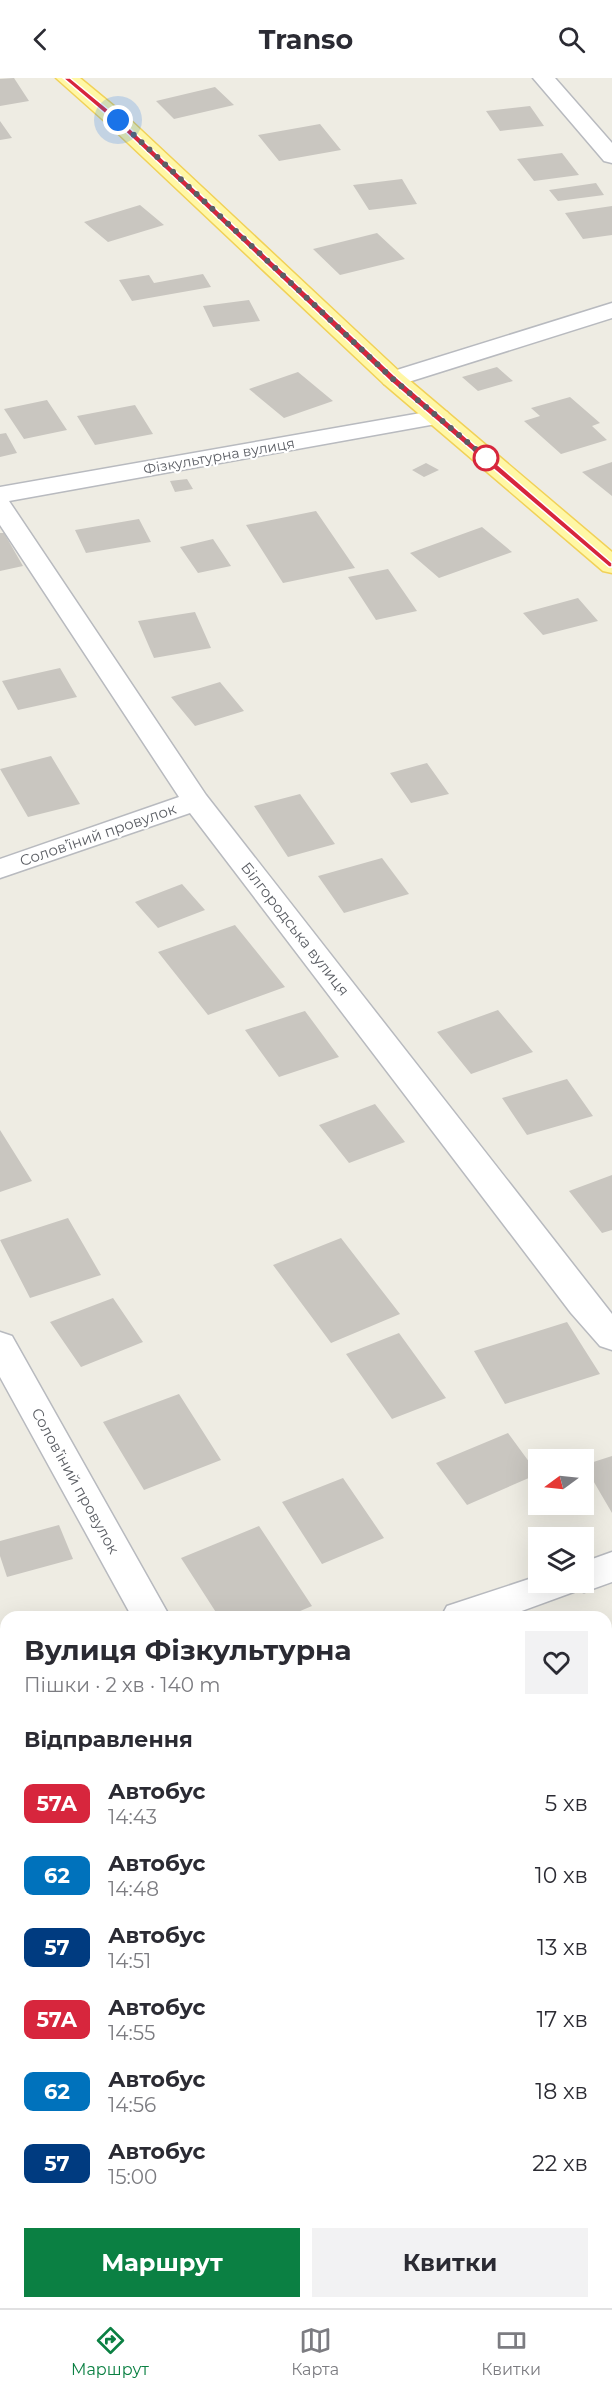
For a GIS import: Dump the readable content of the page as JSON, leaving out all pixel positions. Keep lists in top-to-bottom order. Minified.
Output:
{"streets":{"street":["Фізкультурна вулиця","Соловʼїний провулок","Білгородська вулиця"]},"crossings":[["Соловʼїний провулок","Білгородська вулиця"]],"lines":["bus line 57А"],"north":"left","page":{"header":"Transo","heading":[["Вулиця Фізкультурна","Пішки · 2 хв · 140 m"],"Відправлення"],"list":[{"mark":"57А","name":"Автобус","note":"14:43","value":"5 хв"},{"mark":"62","name":"Автобус","note":"14:48","value":"10 хв"},{"mark":"57","name":"Автобус","note":"14:51","value":"13 хв"},{"mark":"57А","name":"Автобус","note":"14:55","value":"17 хв"},{"mark":"62","name":"Автобус","note":"14:56","value":"18 хв"},{"mark":"57","name":"Автобус","note":"15:00","value":"22 хв"}],"buttons":["Маршрут","Квитки"],"tabs":["Маршрут","Карта","Квитки"]}}
